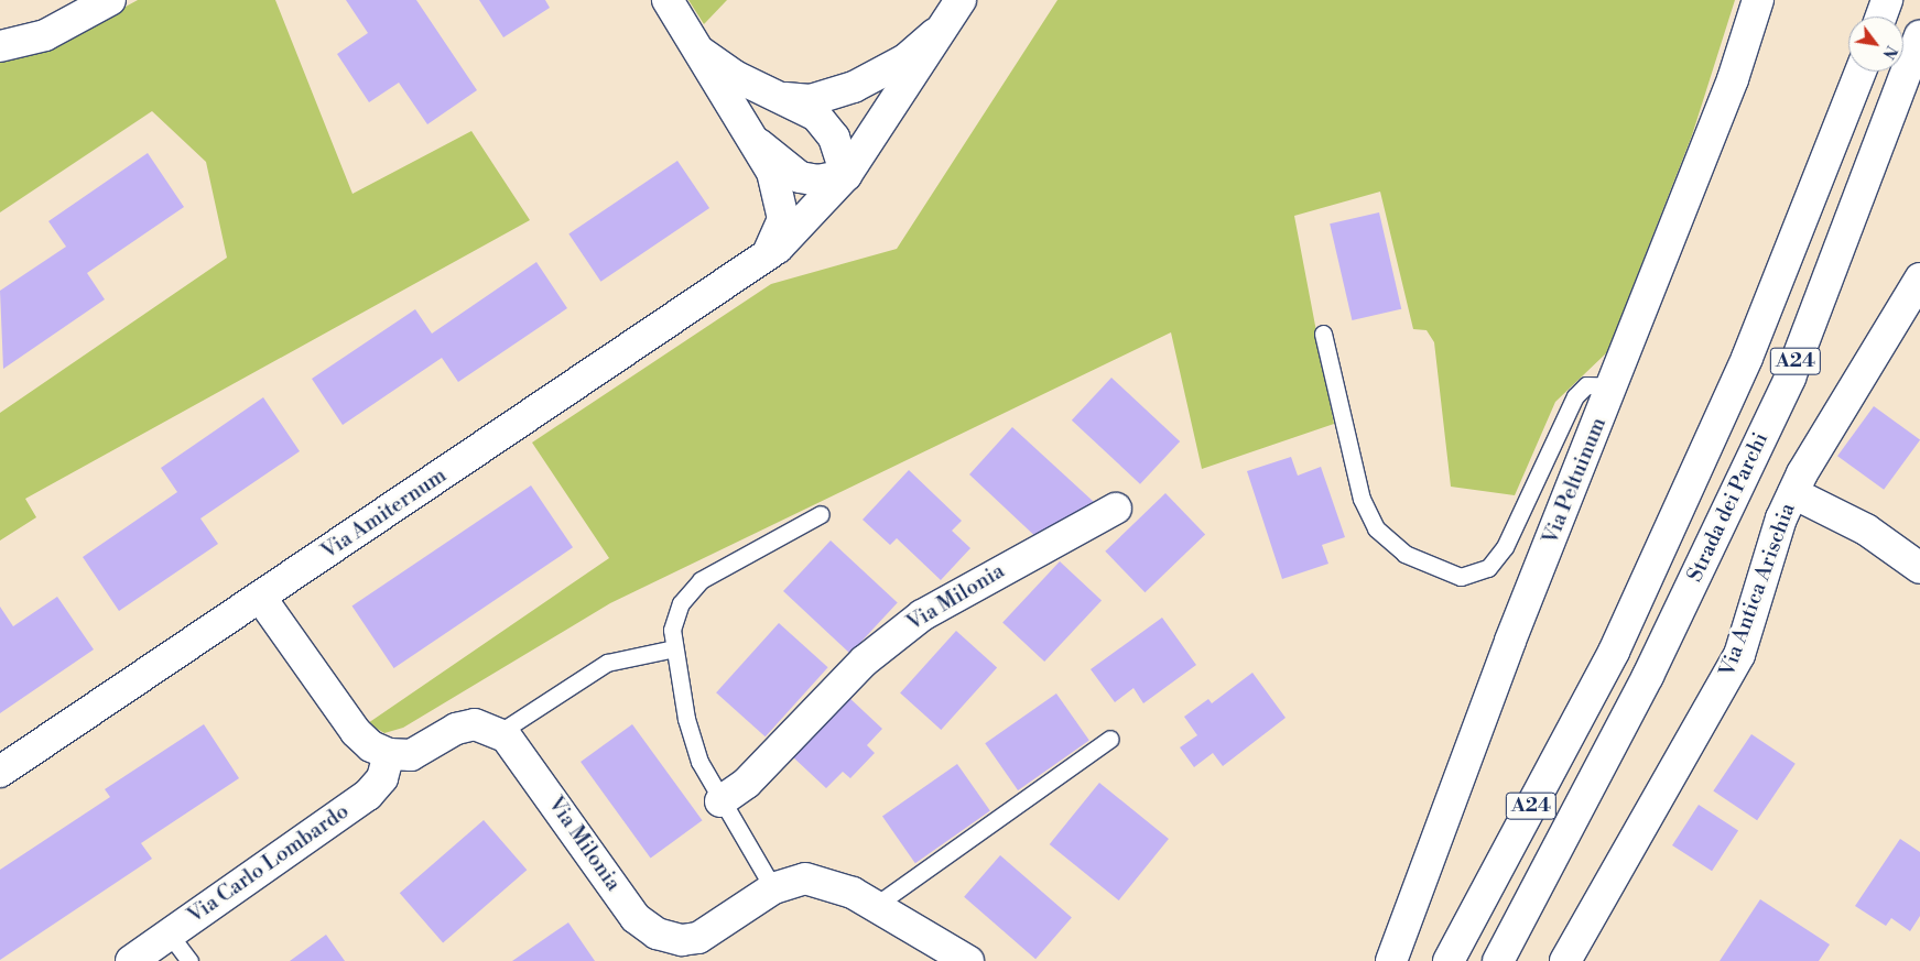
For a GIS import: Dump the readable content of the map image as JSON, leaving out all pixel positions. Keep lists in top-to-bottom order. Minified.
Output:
{"streets":{"main road":["A24","Via Peltuinum","Strada dei Parchi","Via Amiternum","Via Antica Arischia","Via Milonia","Via Carlo Lombardo"]},"north":"bottom right"}
